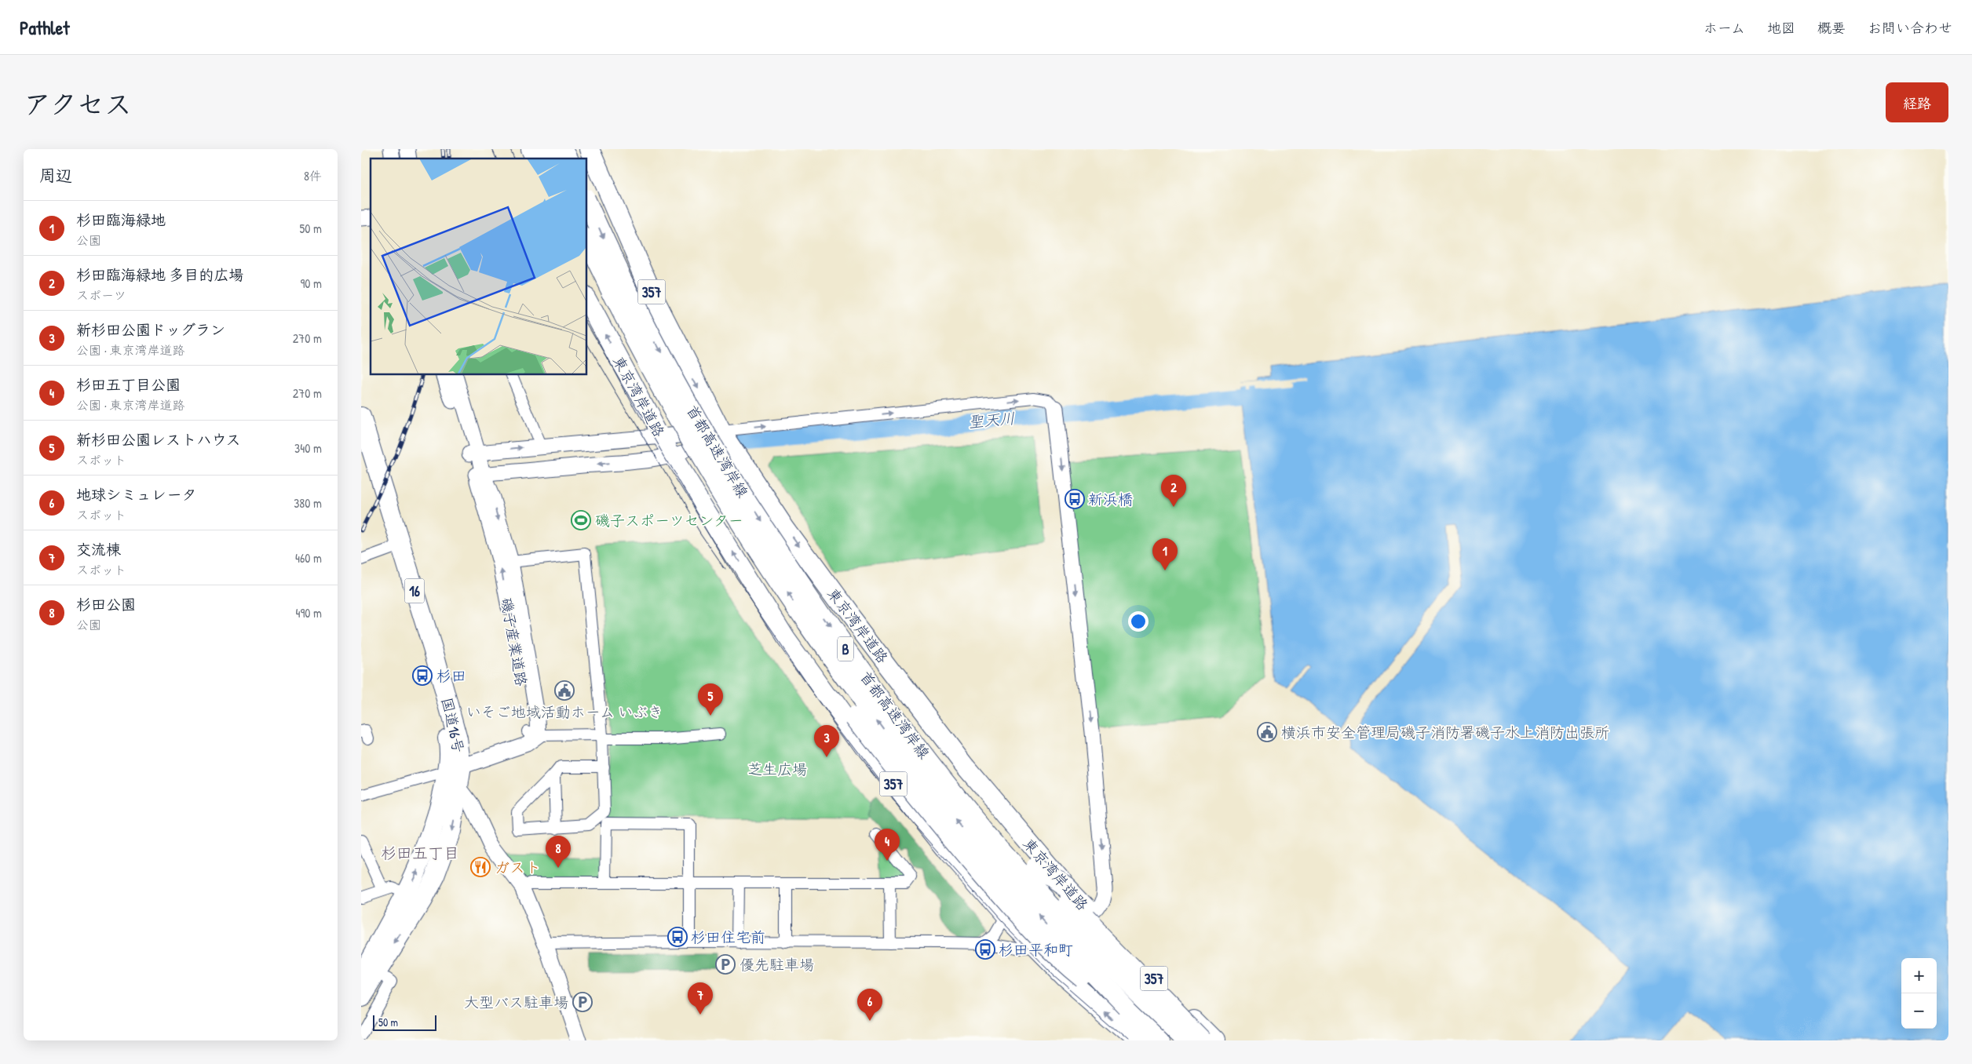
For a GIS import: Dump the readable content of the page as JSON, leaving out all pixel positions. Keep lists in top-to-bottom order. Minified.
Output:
{"streets":{"highway":["357","東京湾岸道路","首都高速湾岸線","16","B","国道16号"],"street":["磯子産業道路"]},"crossings":[["357","東京湾岸道路"],["東京湾岸道路","B"],["首都高速湾岸線","B"]],"districts":["杉田五丁目"],"water":["聖天川"],"parks":["芝生広場"],"places":{"bus stop":["新浜橋","杉田","杉田住宅前","杉田平和町"],"sports":["磯子スポーツセンター"],"public building":["いそご地域活動ホーム いぶき","横浜市安全管理局磯子消防署磯子水上消防出張所"],"restaurant":["ガスト"],"parking":["優先駐車場","大型バス駐車場"]},"scale_bar":"50 m","page":{"header":"Pathlet","nav":["ホーム","地図","概要","お問い合わせ"],"title":"アクセス","buttons":"経路","heading":["周辺","8件"],"list":[{"mark":"1","name":"杉田臨海緑地","note":"公園","value":"50 m"},{"mark":"2","name":"杉田臨海緑地 多目的広場","note":"スポーツ","value":"90 m"},{"mark":"3","name":"新杉田公園ドッグラン","note":"公園 · 東京湾岸道路","value":"270 m"},{"mark":"4","name":"杉田五丁目公園","note":"公園 · 東京湾岸道路","value":"270 m"},{"mark":"5","name":"新杉田公園レストハウス","note":"スポット","value":"340 m"},{"mark":"6","name":"地球シミュレータ","note":"スポット","value":"380 m"},{"mark":"7","name":"交流棟","note":"スポット","value":"460 m"},{"mark":"8","name":"杉田公園","note":"公園","value":"490 m"}],"pins":["2","1","5","3","4","8","7","6"],"map_buttons":["+","−"],"scale":"50 m"}}
